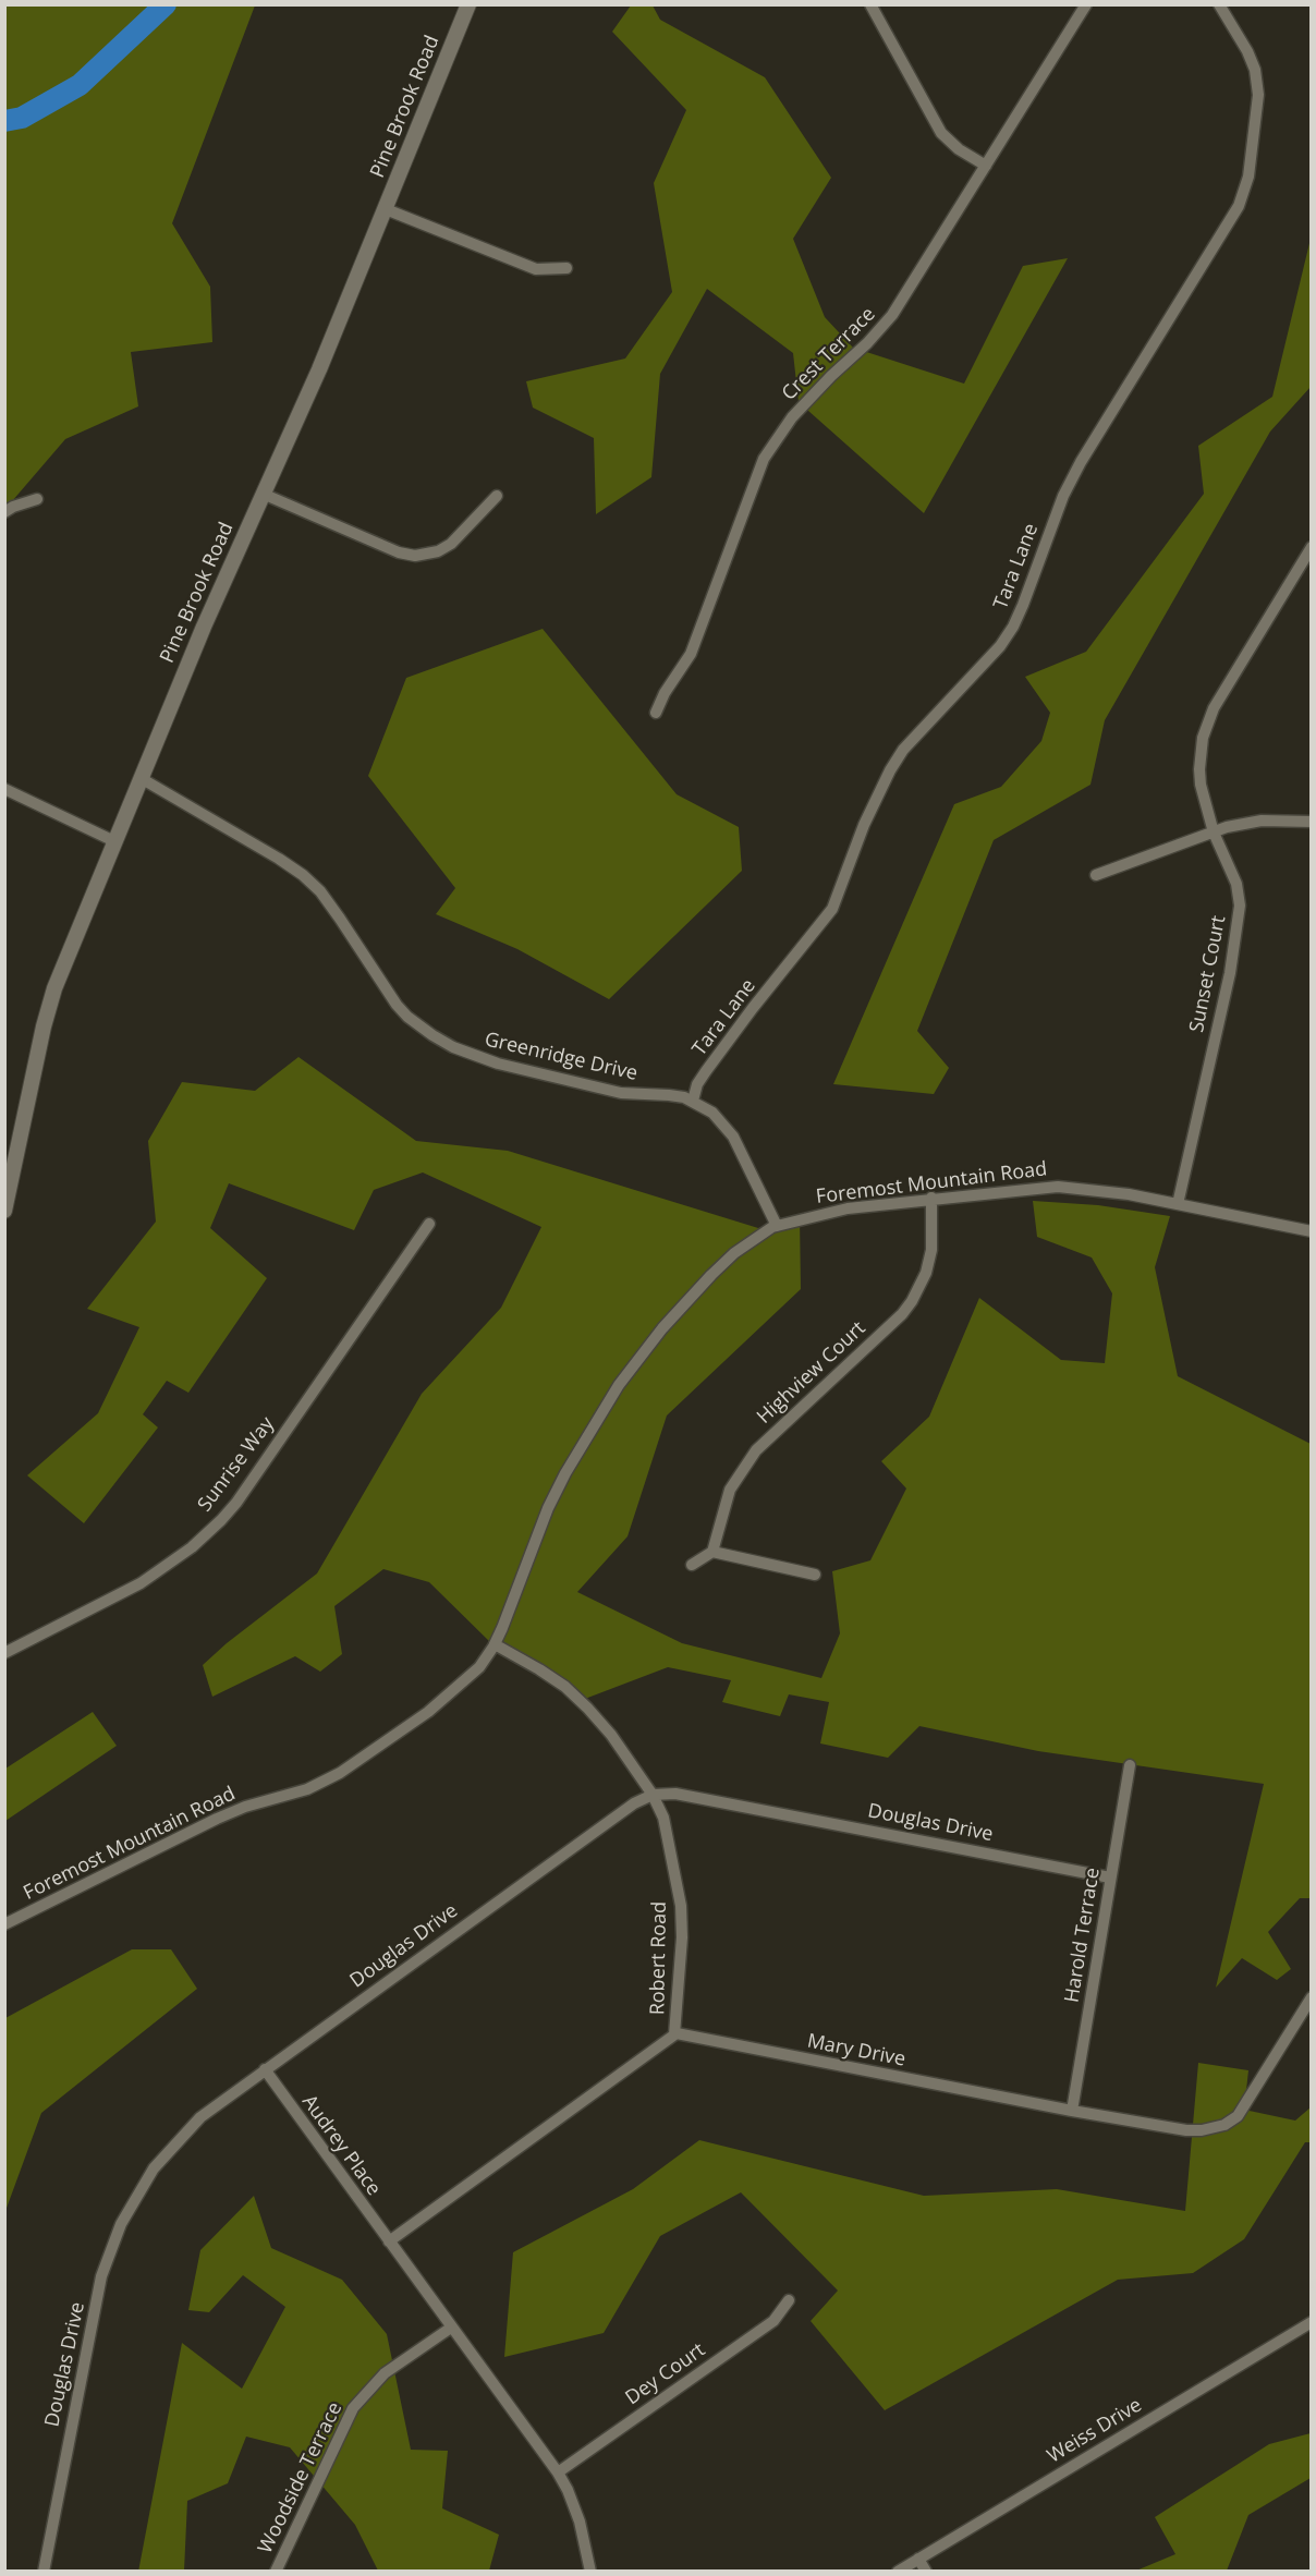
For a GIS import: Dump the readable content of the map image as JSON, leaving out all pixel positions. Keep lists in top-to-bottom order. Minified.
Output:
{"streets":{"street":["Pine Brook Road","Crest Terrace","Tara Lane","Sunset Court","Greenridge Drive","Foremost Mountain Road","Highview Court","Sunrise Way","Douglas Drive","Harold Terrace","Robert Road","Mary Drive","Audrey Place","Dey Court","Weiss Drive","Woodside Terrace"]},"crossings":[["Pine Brook Road","Greenridge Drive"],["Tara Lane","Greenridge Drive"],["Sunset Court","Foremost Mountain Road"],["Greenridge Drive","Foremost Mountain Road"],["Foremost Mountain Road","Highview Court"],["Foremost Mountain Road","Robert Road"],["Douglas Drive","Harold Terrace"],["Douglas Drive","Robert Road"],["Douglas Drive","Audrey Place"],["Harold Terrace","Mary Drive"],["Robert Road","Mary Drive"]]}
